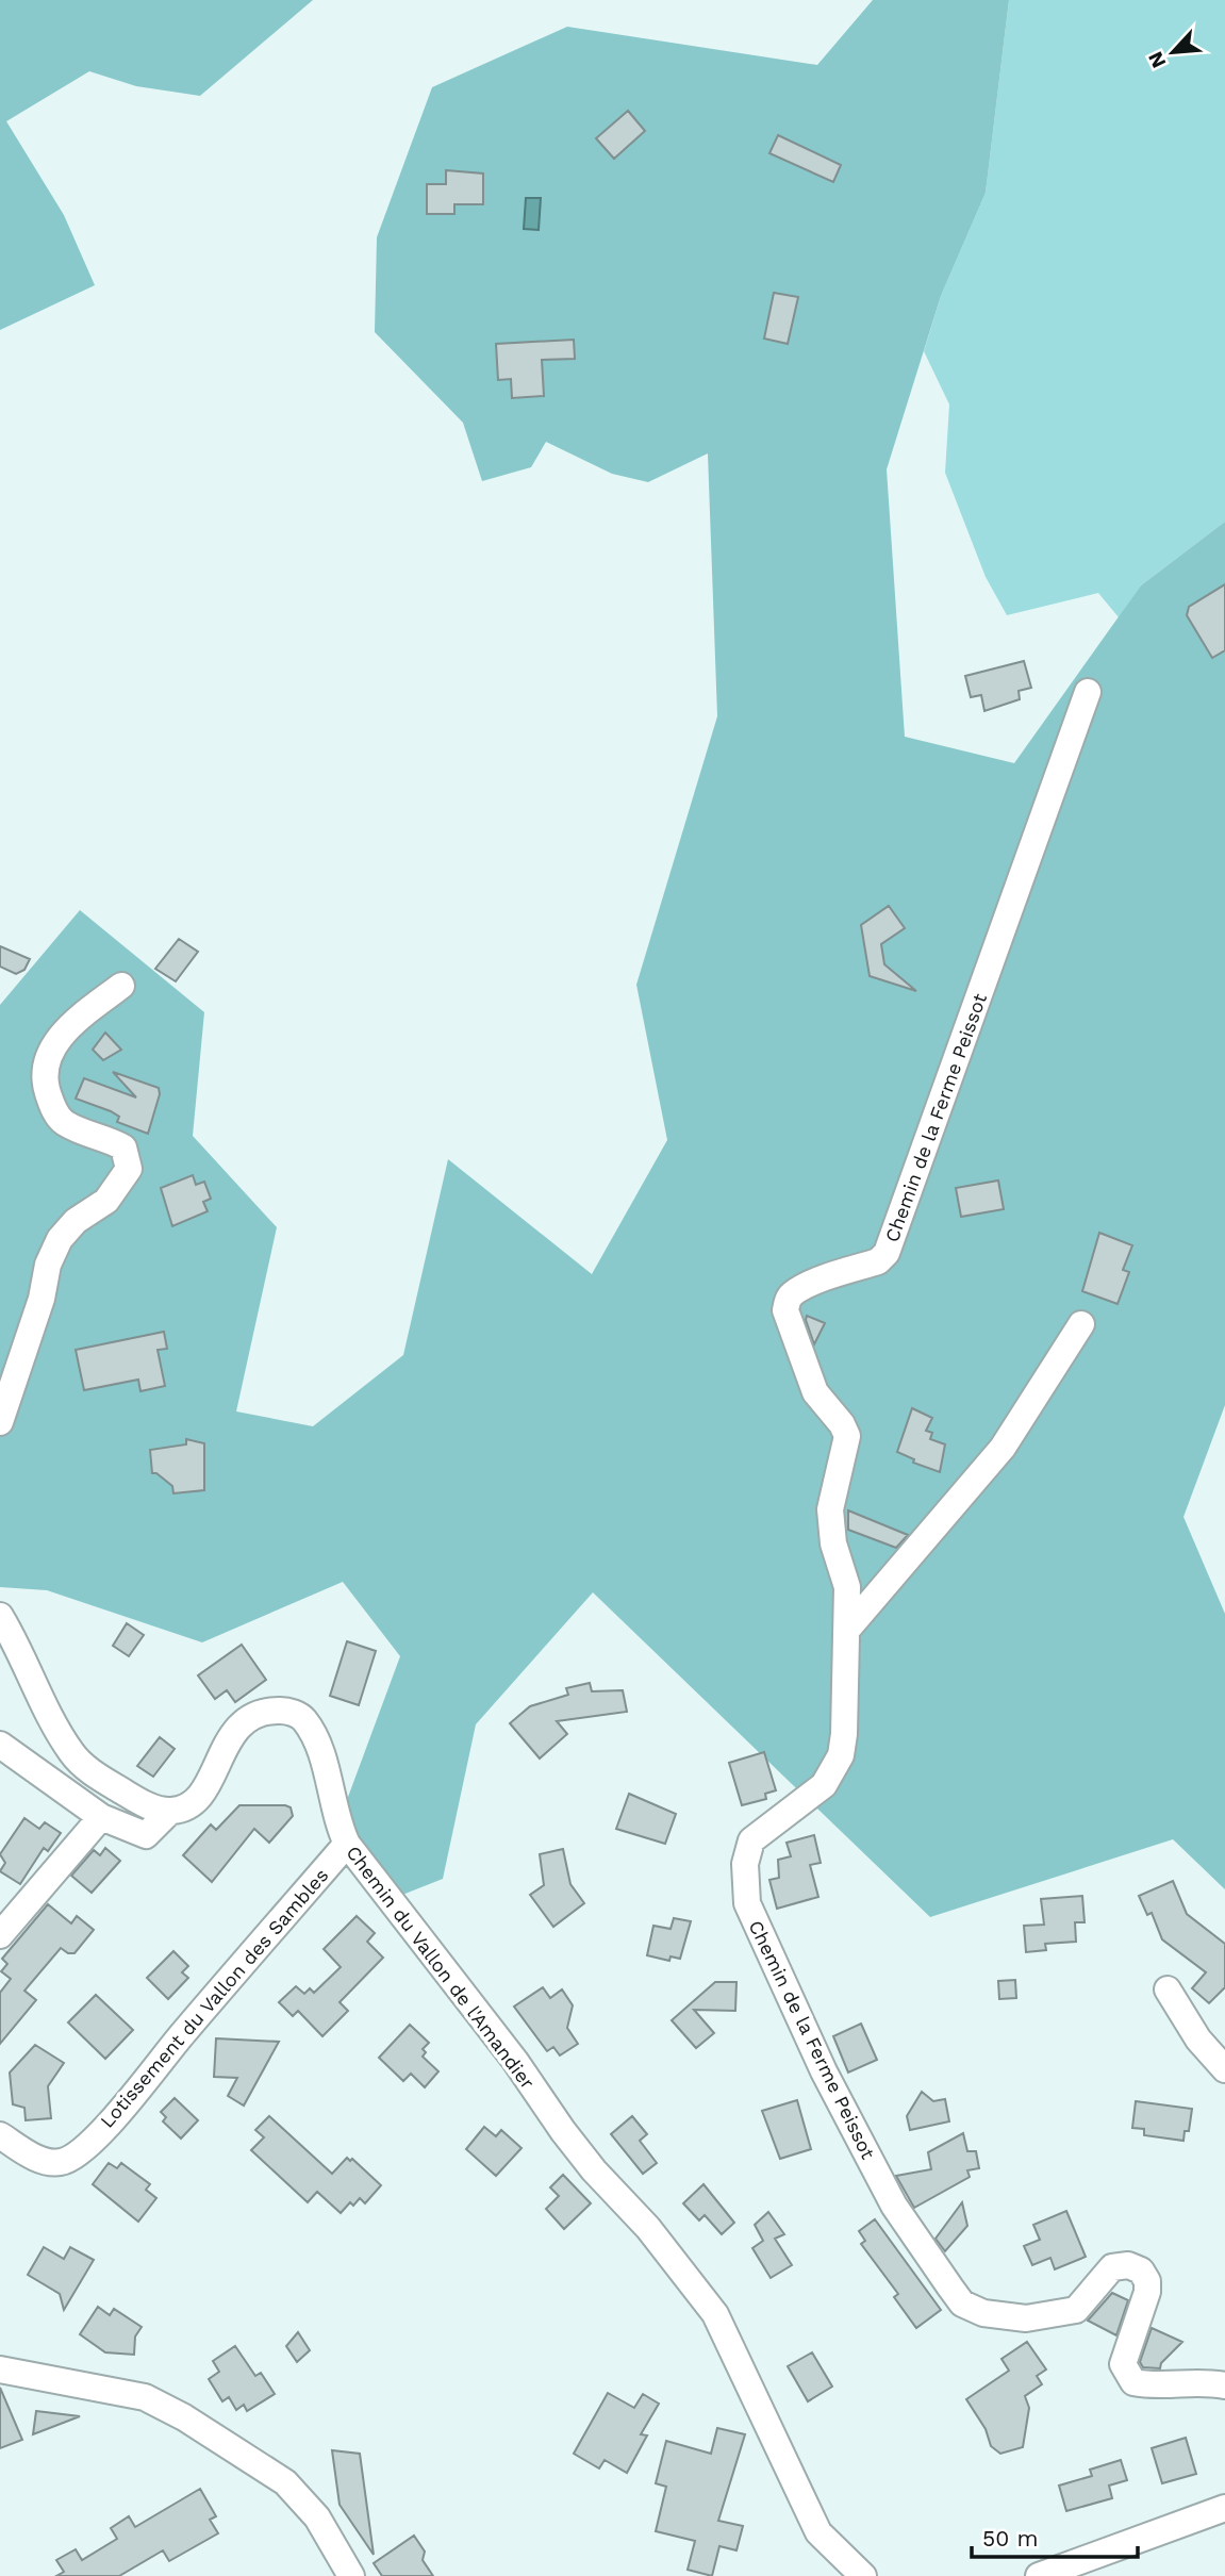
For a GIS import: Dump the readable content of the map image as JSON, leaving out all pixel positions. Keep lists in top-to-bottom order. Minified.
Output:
{"streets":{"street":["Chemin de la Ferme Peissot","Chemin du Vallon de l'Amandier","Lotissement du Vallon des Sambles"]},"crossings":[["Chemin du Vallon de l'Amandier","Lotissement du Vallon des Sambles"]],"scale_bar":"50 m","north":"bottom left"}
